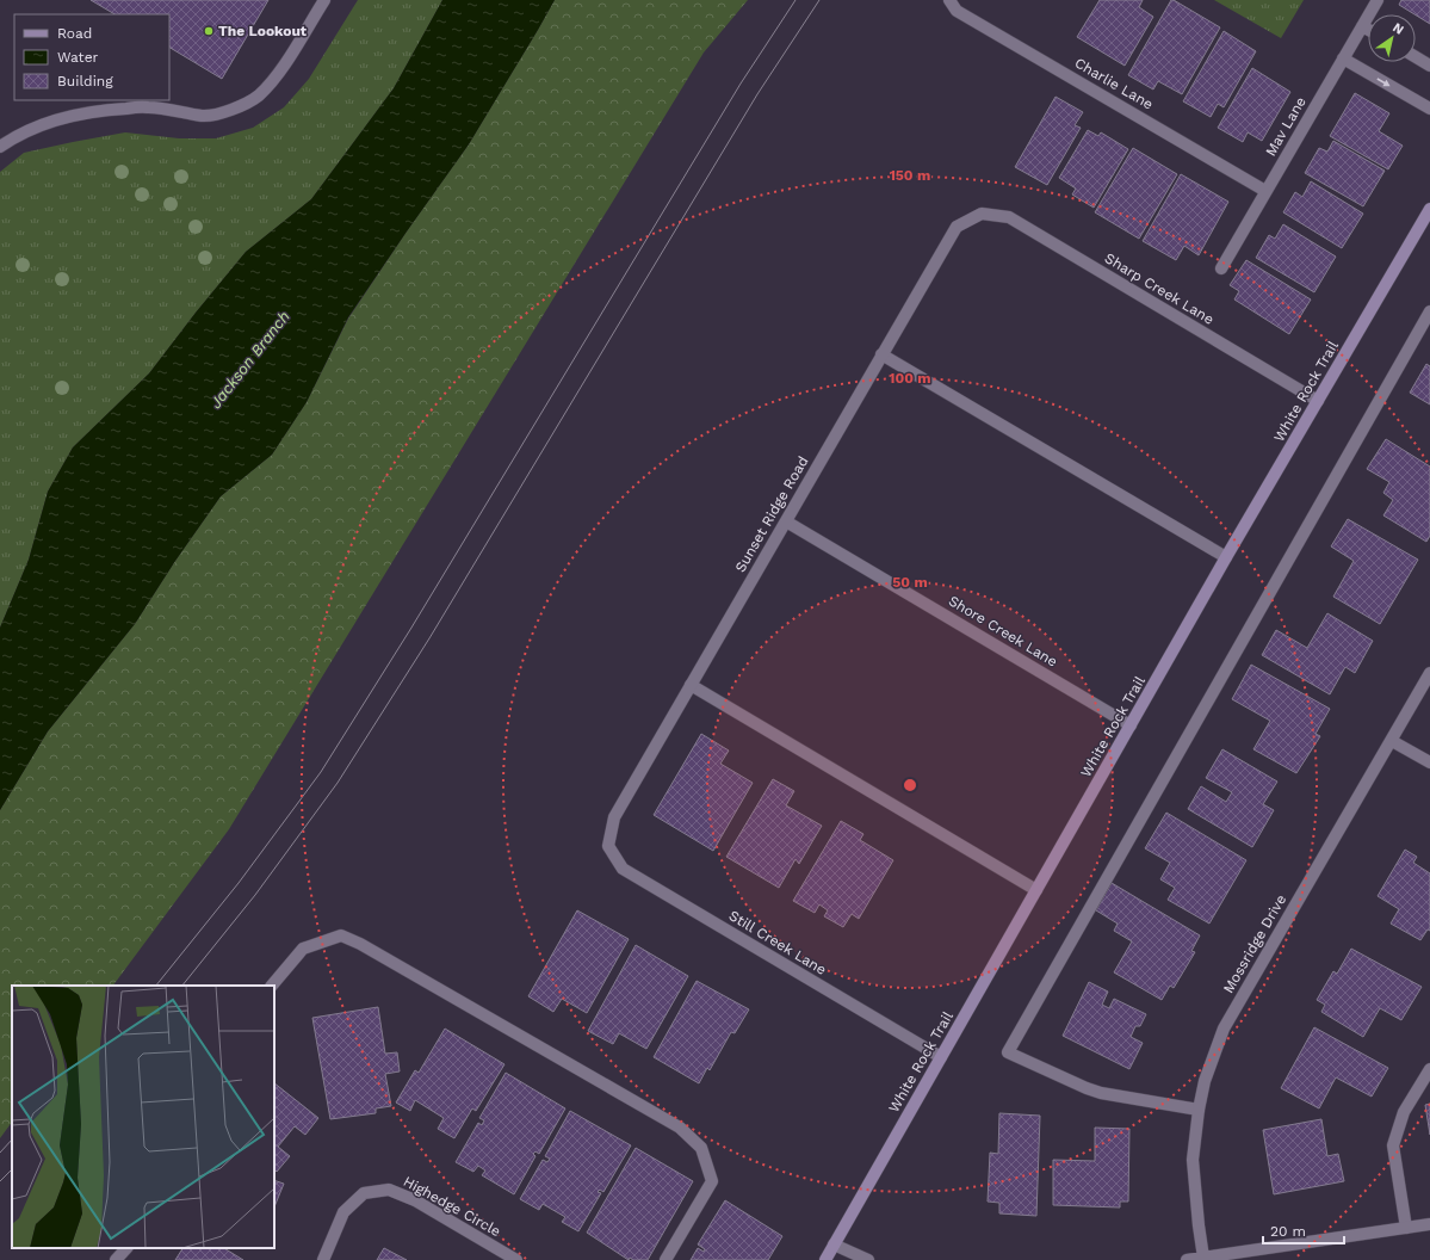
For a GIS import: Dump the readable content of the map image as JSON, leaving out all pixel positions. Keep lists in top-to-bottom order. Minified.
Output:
{"streets":{"street":["Charlie Lane","Mav Lane","Sharp Creek Lane","White Rock Trail","Sunset Ridge Road","Shore Creek Lane","Still Creek Lane","Mossridge Drive","Highedge Circle"]},"crossings":[["Charlie Lane","Mav Lane"],["Sharp Creek Lane","White Rock Trail"],["Sharp Creek Lane","Sunset Ridge Road"],["White Rock Trail","Shore Creek Lane"],["White Rock Trail","Still Creek Lane"],["Sunset Ridge Road","Shore Creek Lane"],["Sunset Ridge Road","Still Creek Lane"]],"water":["Jackson Branch"],"places":["The Lookout"],"legend":["Road","Water","Building"],"scale_bar":"20 m","north":"top right","rings":["150 m","100 m","50 m"]}
